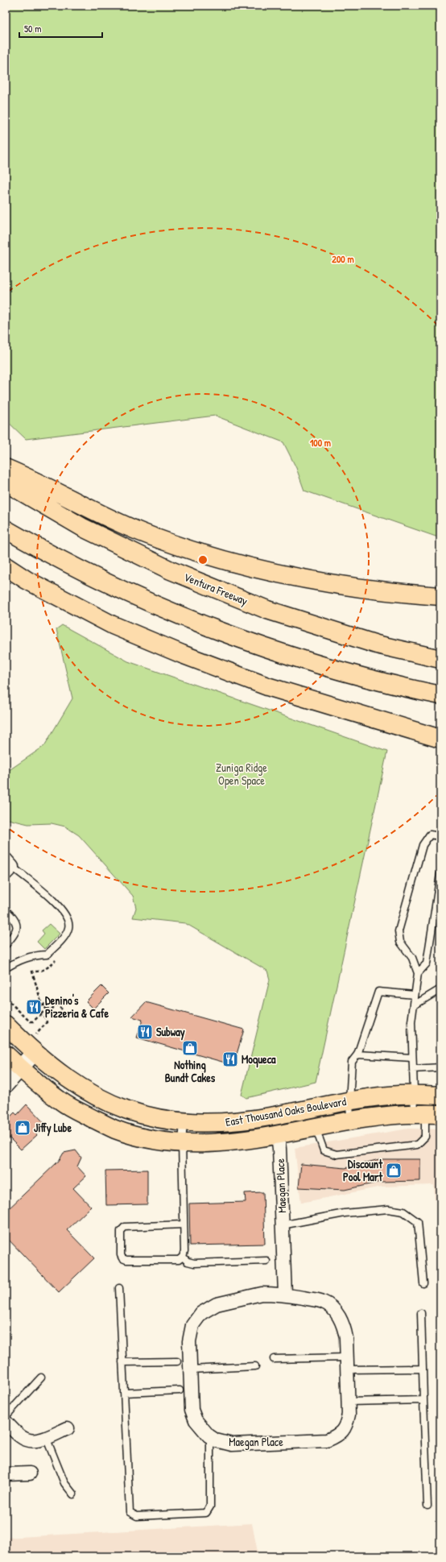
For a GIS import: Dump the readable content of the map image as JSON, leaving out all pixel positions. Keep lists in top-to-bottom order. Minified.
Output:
{"streets":{"main road":["Ventura Freeway","East Thousand Oaks Boulevard"],"street":["Maegan Place"]},"crossings":[["East Thousand Oaks Boulevard","Maegan Place"]],"parks":["Zuniga Ridge Open Space"],"places":{"restaurant":["Denino's Pizzeria & Cafe","Subway","Moqueca"],"shop":["Nothing Bundt Cakes","Jiffy Lube","Discount Pool Mart"]},"scale_bar":"50 m","rings":["200 m","100 m"]}
